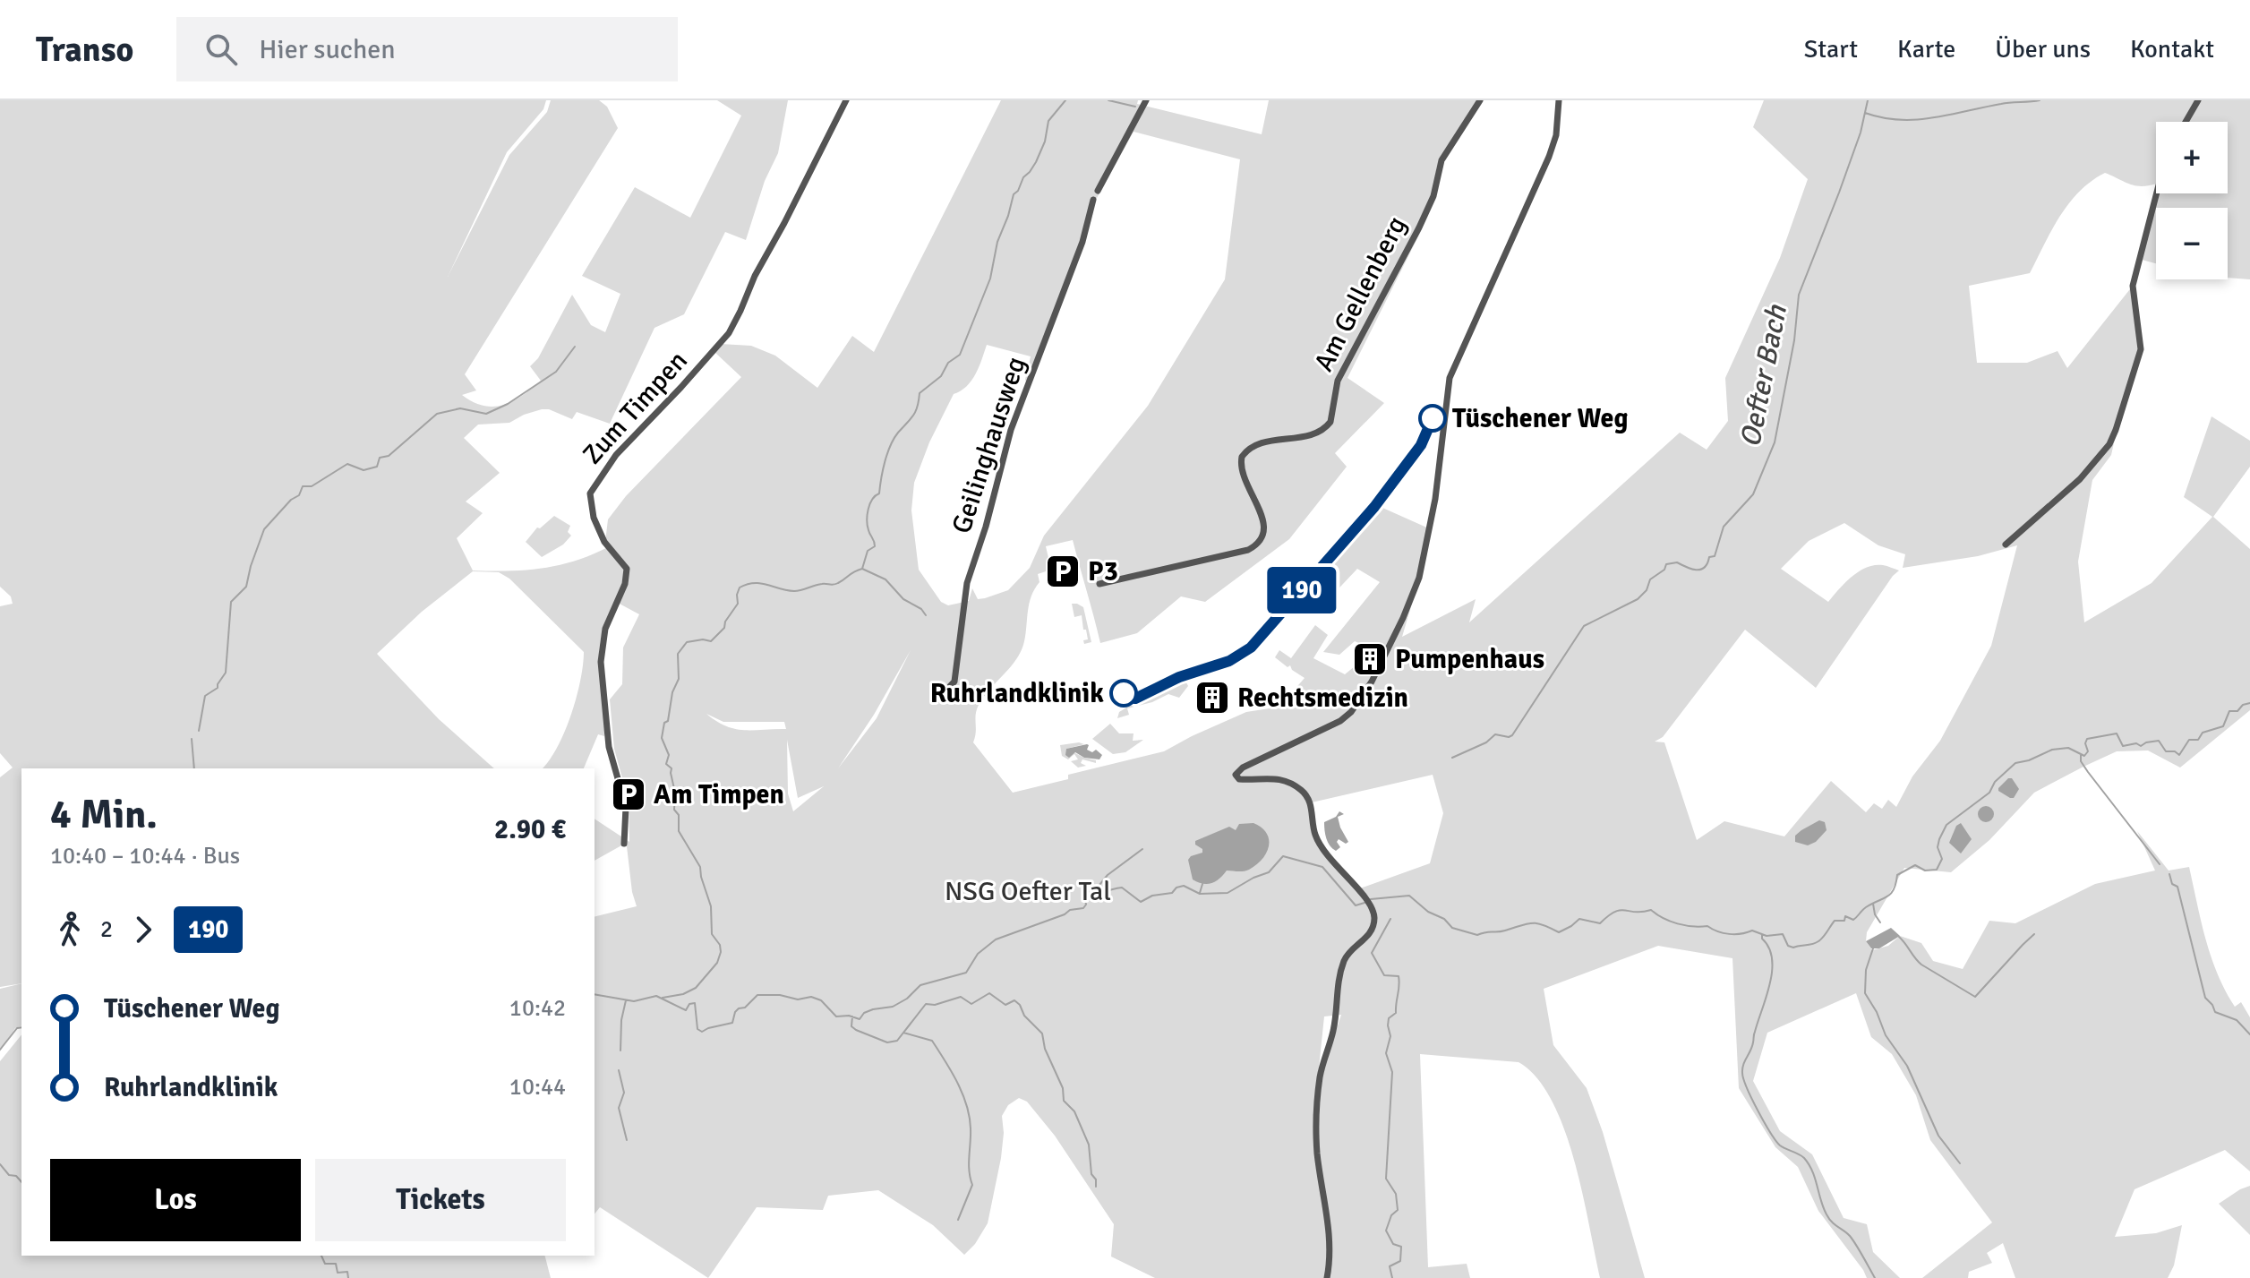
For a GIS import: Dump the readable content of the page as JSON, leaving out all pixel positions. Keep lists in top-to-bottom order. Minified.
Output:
{"streets":{"street":["Am Gellenberg","Zum Timpen","Geilinghausweg"]},"water":["Oefter Bach"],"parks":["NSG Oefter Tal"],"places":{"other":["Tüschener Weg","Ruhrlandklinik"],"parking":["P3","Am Timpen"],"building":["Pumpenhaus","Rechtsmedizin"]},"lines":["bus line 190"],"page":{"header":"Transo","search":"Hier suchen","nav":["Start","Karte","Über uns","Kontakt"],"on_map":"190","map_buttons":["+","−"],"heading":["4 Min.","10:40 – 10:44 · Bus","2.90 €"],"legs":["2","190"],"list":[{"name":"Tüschener Weg","value":"10:42"},{"name":"Ruhrlandklinik","value":"10:44"}],"buttons":["Los","Tickets"]}}
